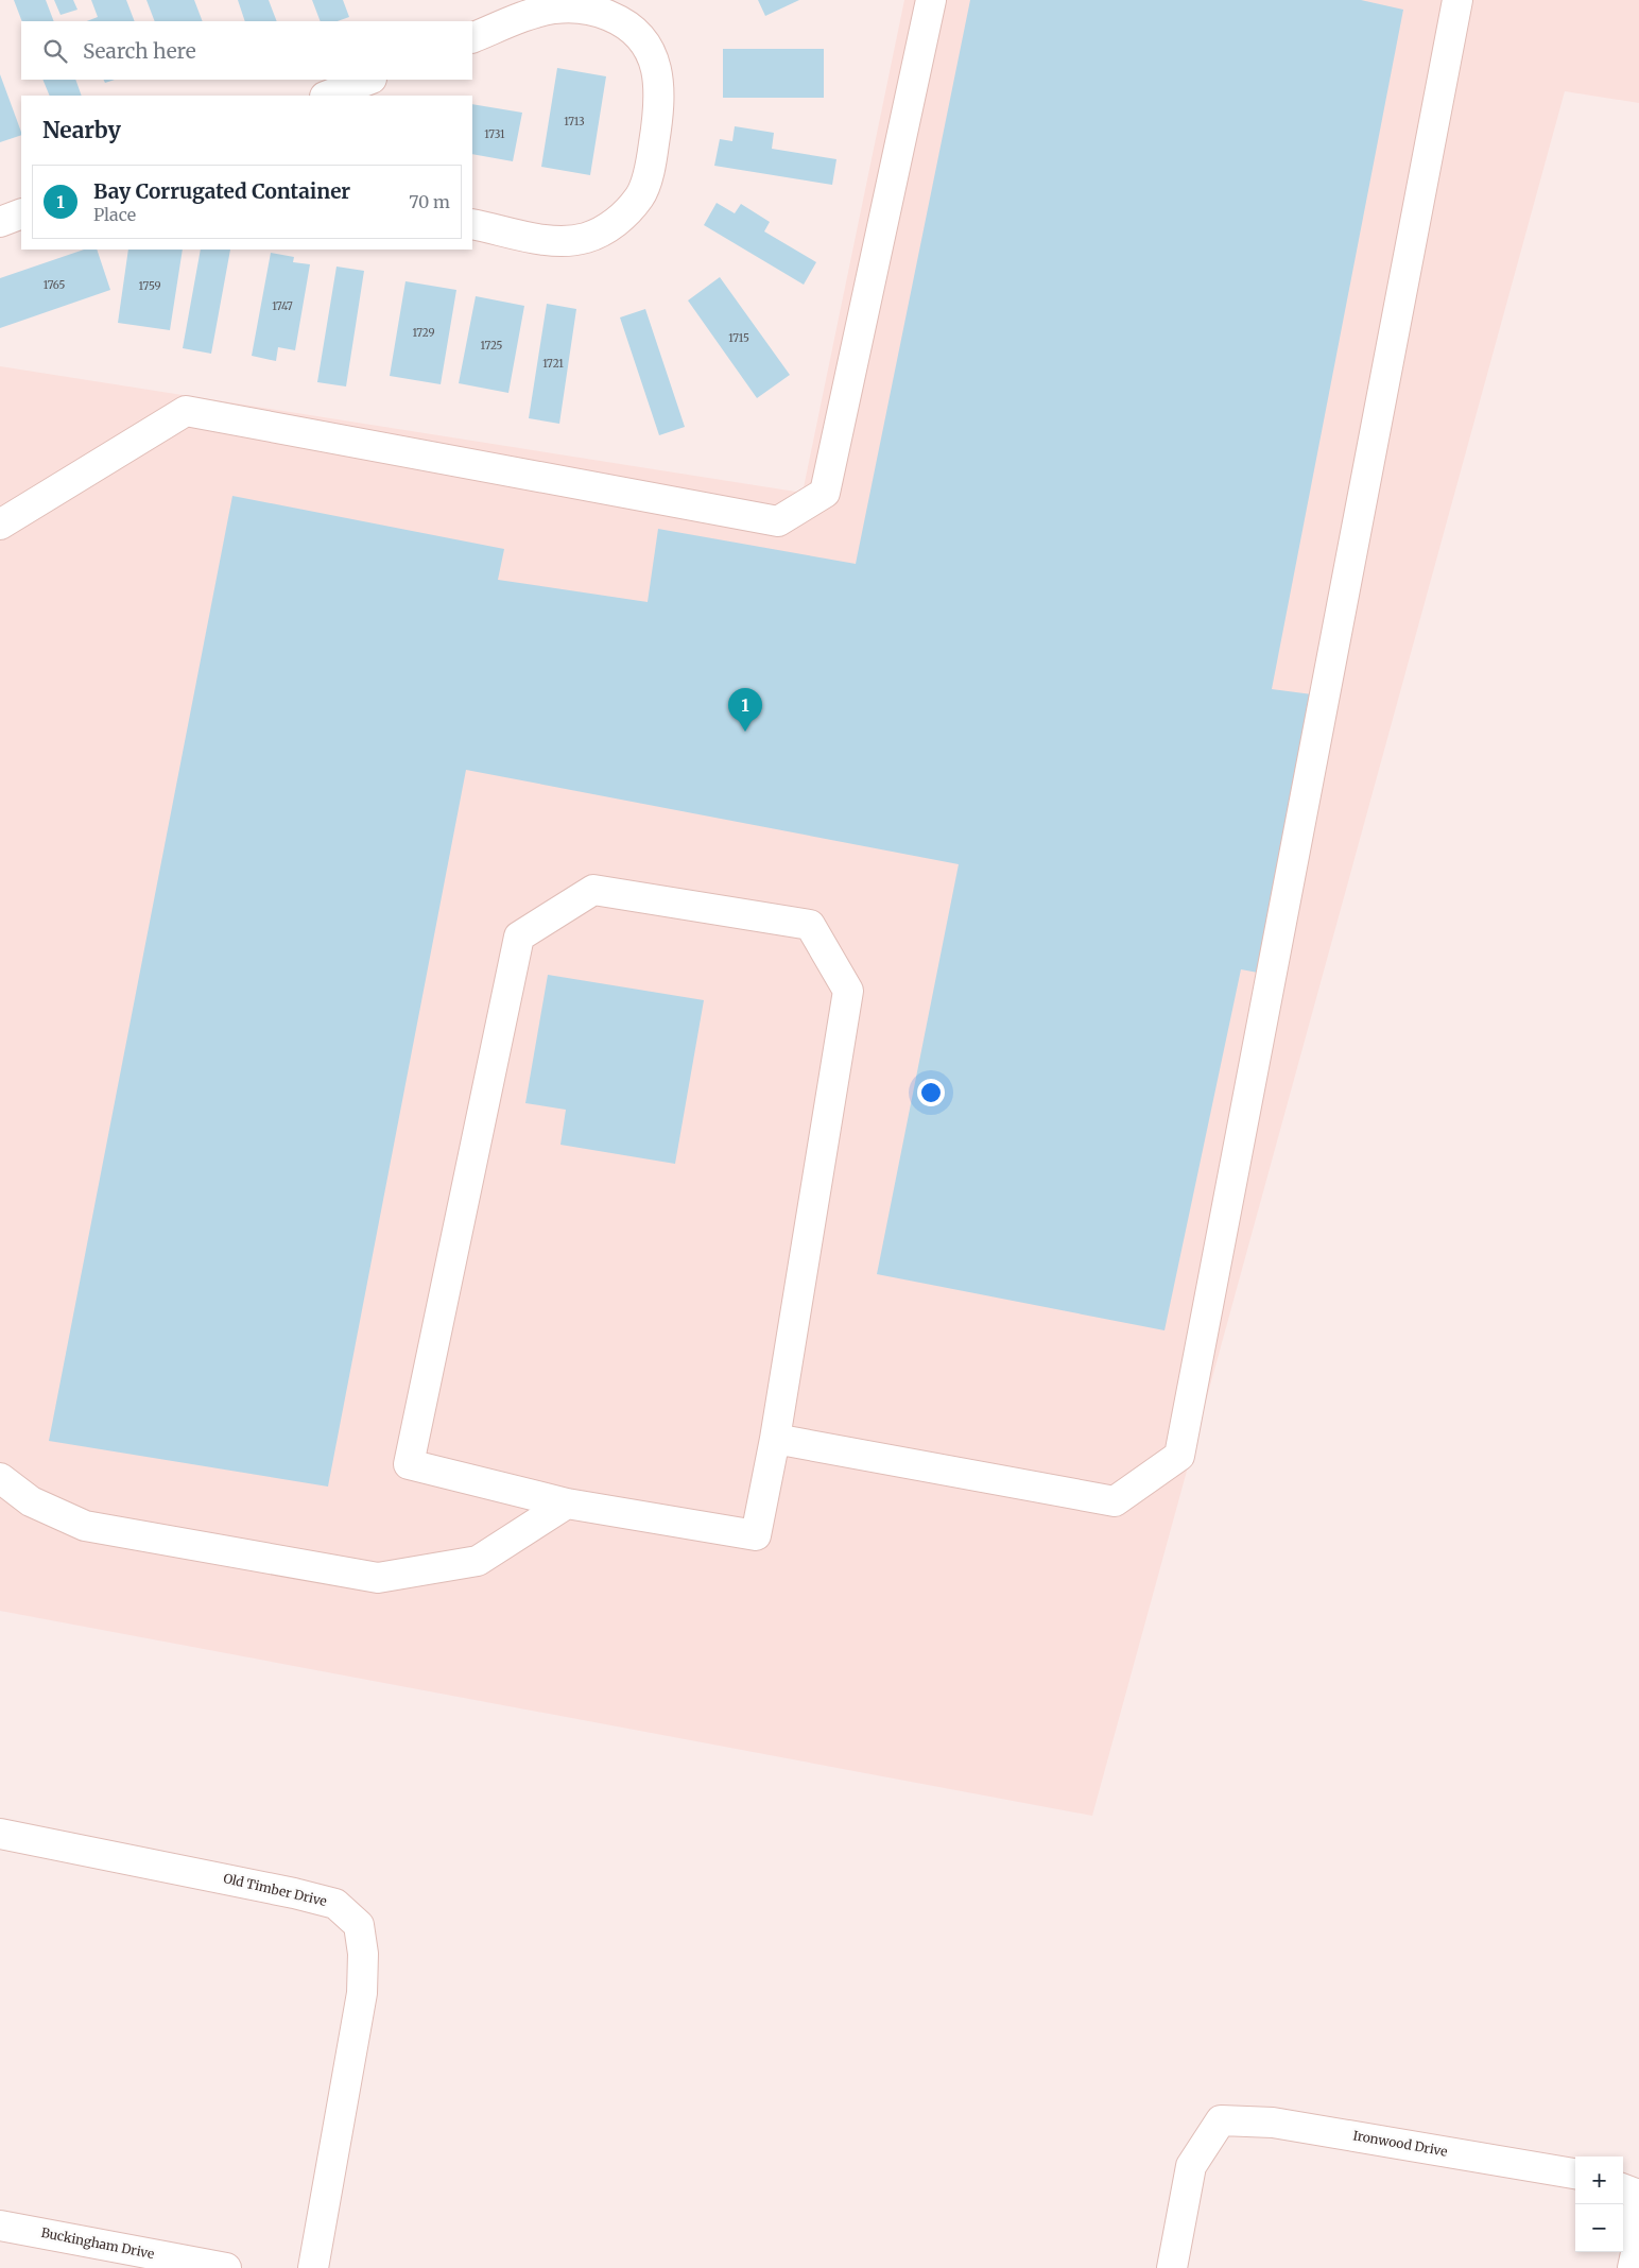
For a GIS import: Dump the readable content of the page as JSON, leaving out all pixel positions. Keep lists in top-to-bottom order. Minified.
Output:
{"streets":{"street":["Old Timber Drive","Ironwood Drive","Buckingham Drive"]},"house_numbers":["1713","1731","1765","1759","1747","1729","1715","1725","1721"],"page":{"search":"Search here","heading":"Nearby","list":[{"mark":"1","name":"Bay Corrugated Container","note":"Place","value":"70 m"}],"pins":"1","map_buttons":["+","−"]}}
